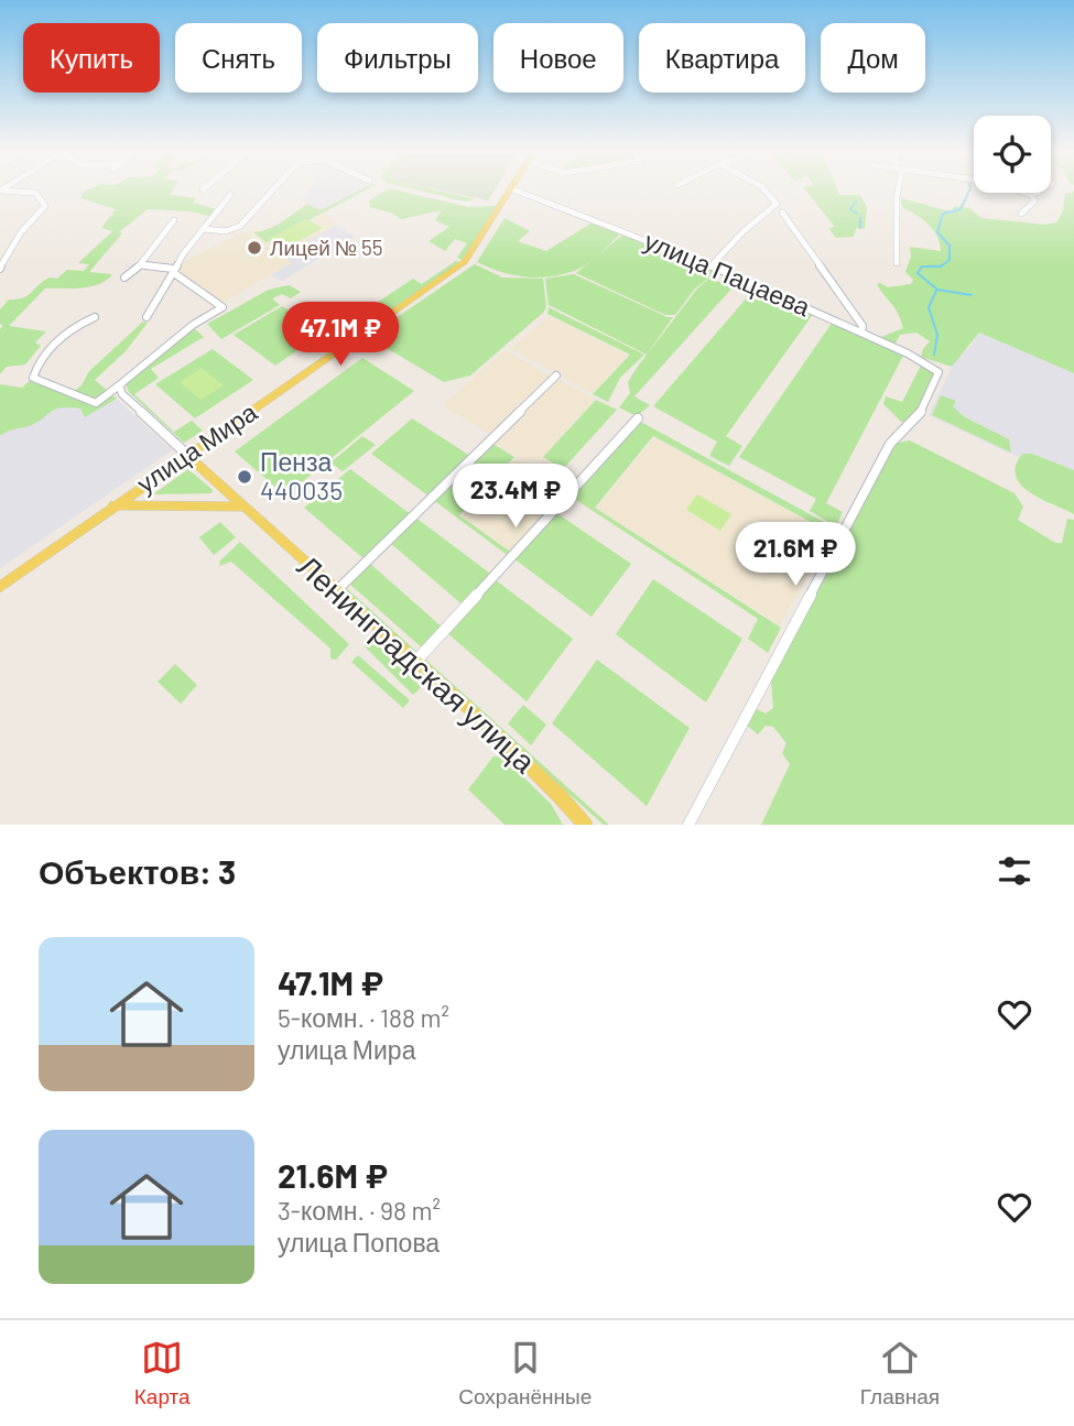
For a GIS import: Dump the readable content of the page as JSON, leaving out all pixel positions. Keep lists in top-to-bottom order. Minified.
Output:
{"streets":{"main road":["улица Мира","Ленинградская улица"],"street":["улица Пацаева"]},"crossings":[["улица Мира","Ленинградская улица"]],"places":["Лицей № 55","Пенза 440035"],"page":{"chip":["Купить","Снять","Фильтры","Новое","Квартира","Дом"],"price":["47.1M ₽","23.4M ₽","21.6M ₽"],"heading":"Объектов: 3","list":[{"name":"47.1M ₽","note":"5-комн. · 188 m² · улица Мира"},{"name":"21.6M ₽","note":"3-комн. · 98 m² · улица Попова"}],"tabs":["Карта","Сохранённые","Главная"]}}
